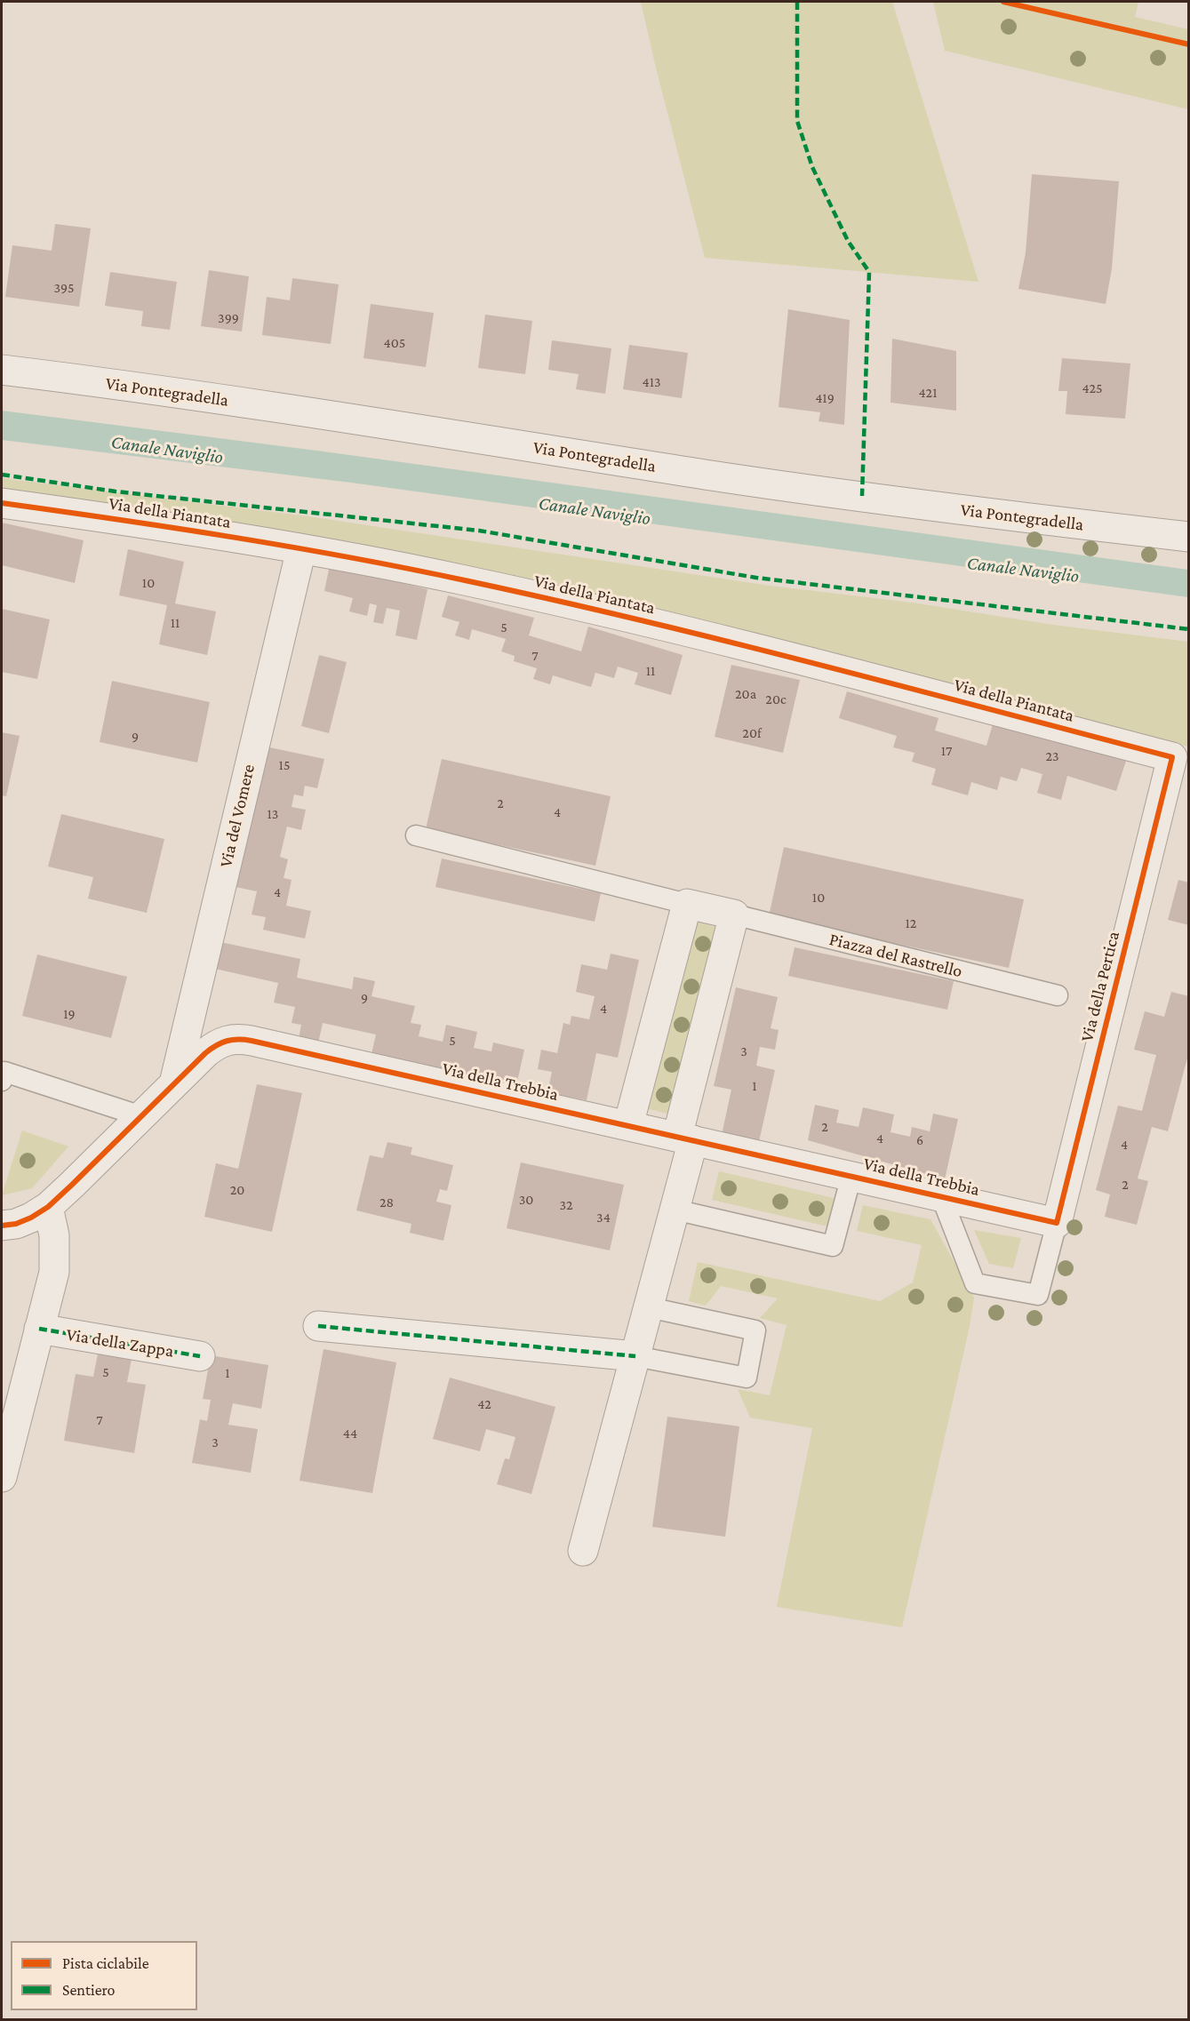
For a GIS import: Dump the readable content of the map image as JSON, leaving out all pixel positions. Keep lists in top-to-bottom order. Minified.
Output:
{"streets":{"street":["Via Pontegradella","Via della Piantata","Via del Vomere","Piazza del Rastrello","Via della Pertica","Via della Trebbia","Via della Zappa"]},"crossings":[["Via della Piantata","Via del Vomere"],["Via della Piantata","Via della Pertica"],["Via del Vomere","Via della Trebbia"],["Via della Pertica","Via della Trebbia"]],"water":["Canale Naviglio"],"house_numbers":["395","399","405","413","425","421","419","10","11","5","7","11","20a","20c","20f","9","17","23","15","2","4","13","4","10","12","9","4","19","5","3","1","2","4","6","4","2","20","30","28","32","34","5","1","42","7","44","3"],"legend":["Pista ciclabile","Sentiero"]}
